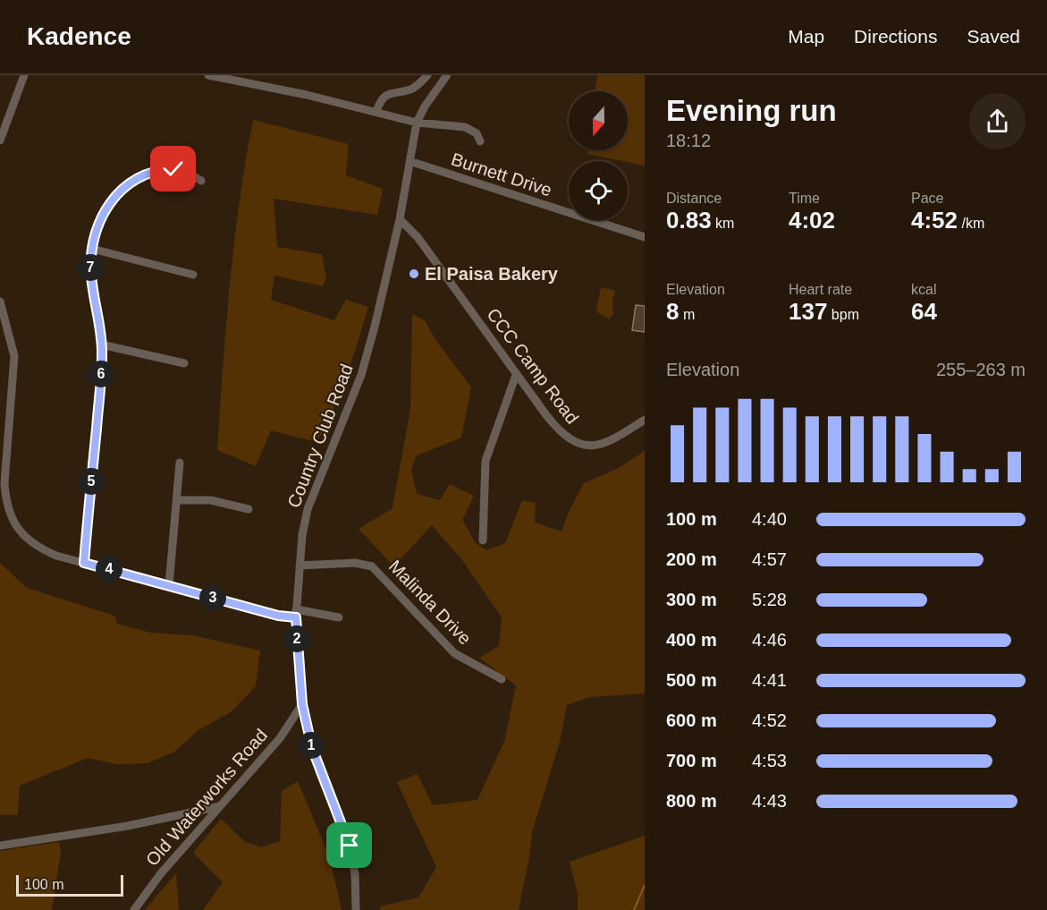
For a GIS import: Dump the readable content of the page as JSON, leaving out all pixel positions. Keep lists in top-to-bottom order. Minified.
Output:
{"streets":{"street":["Burnett Drive","CCC Camp Road","Country Club Road","Malinda Drive","Old Waterworks Road"]},"crossings":[["Burnett Drive","Country Club Road"],["CCC Camp Road","Country Club Road"],["Country Club Road","Malinda Drive"],["Country Club Road","Old Waterworks Road"]],"places":["El Paisa Bakery"],"scale_bar":"100 m","north":"bottom","page":{"header":"Kadence","nav":["Map","Directions","Saved"],"heading":["Evening run","18:12"],"stats":[["Distance","0.83 km"],["Time","4:02"],["Pace","4:52 /km"],["Elevation","8 m"],["Heart rate","137 bpm"],["kcal","64"]],"pins":["7","6","5","4","3","2","1"],"chart":["Elevation","255–263 m"],"list":[{"name":"100 m","note":"4:40"},{"name":"200 m","note":"4:57"},{"name":"300 m","note":"5:28"},{"name":"400 m","note":"4:46"},{"name":"500 m","note":"4:41"},{"name":"600 m","note":"4:52"},{"name":"700 m","note":"4:53"},{"name":"800 m","note":"4:43"}],"scale":"100 m"}}
